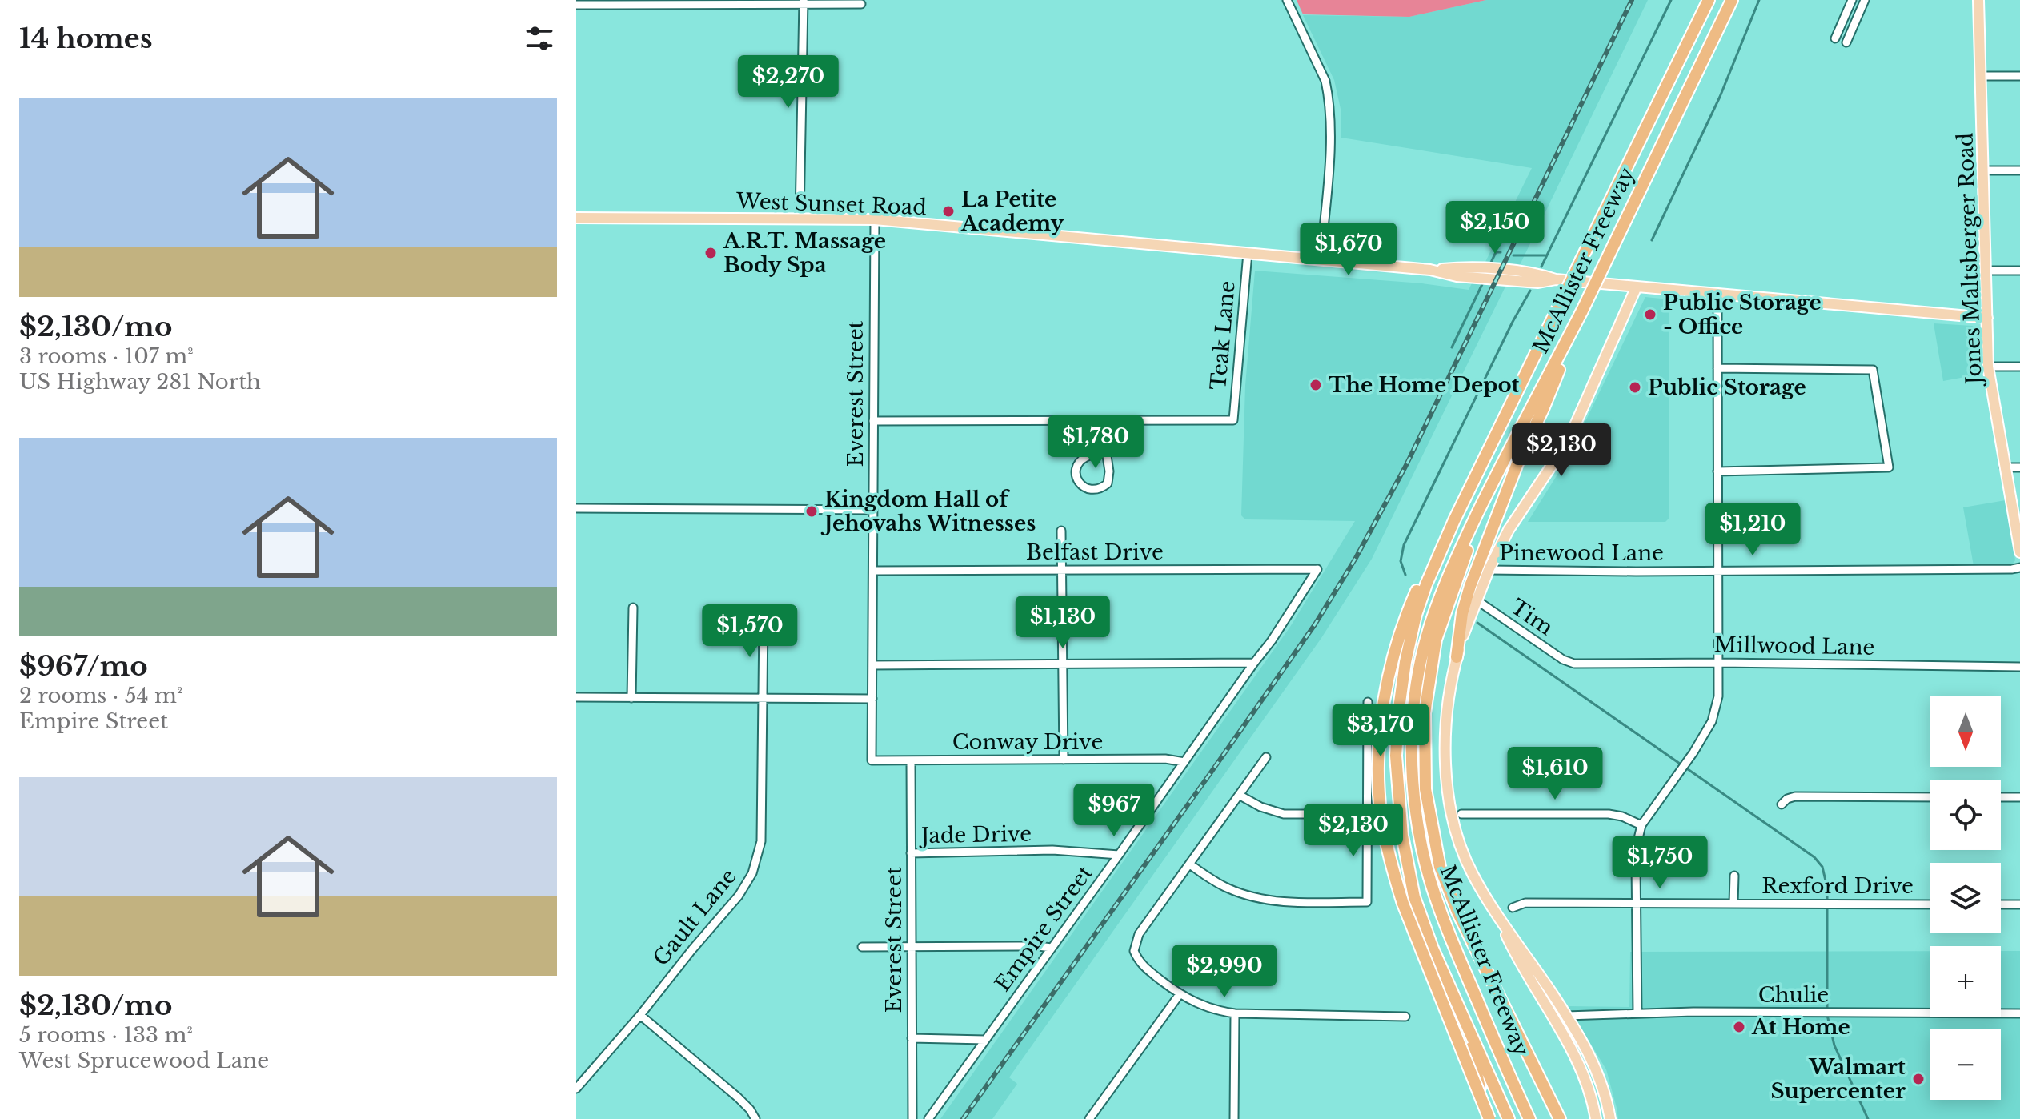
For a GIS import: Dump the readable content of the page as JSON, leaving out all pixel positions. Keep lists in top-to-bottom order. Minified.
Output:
{"streets":{"highway":["McAllister Freeway"],"main road":["West Sunset Road","Jones Maltsberger Road"],"street":["Teak Lane","Everest Street","Belfast Drive","Pinewood Lane","Tim","Millwood Lane","Conway Drive","Jade Drive","Rexford Drive","Gault Lane","Empire Street","Chulie"]},"crossings":[["West Sunset Road","Jones Maltsberger Road"],["West Sunset Road","Teak Lane"],["West Sunset Road","Everest Street"],["Everest Street","Belfast Drive"],["Everest Street","Conway Drive"],["Everest Street","Jade Drive"],["Belfast Drive","Empire Street"],["Tim","Millwood Lane"],["Conway Drive","Empire Street"],["Jade Drive","Empire Street"]],"places":["La Petite Academy","A.R.T. Massage Body Spa","Public Storage - Office","The Home Depot","Public Storage","Kingdom Hall of Jehovahs Witnesses","At Home","Walmart Supercenter"],"north":"bottom","page":{"heading":"14 homes","price":["$2,270","$2,150","$1,670","$1,780","$2,130","$1,210","$1,130","$1,570","$3,170","$1,610","$967","$2,130","$1,750","$2,990"],"list":[{"name":"$2,130/mo","note":"3 rooms · 107 m² · US Highway 281 North"},{"name":"$967/mo","note":"2 rooms · 54 m² · Empire Street"},{"name":"$2,130/mo","note":"5 rooms · 133 m² · West Sprucewood Lane"}],"map_buttons":["+","−"]}}
